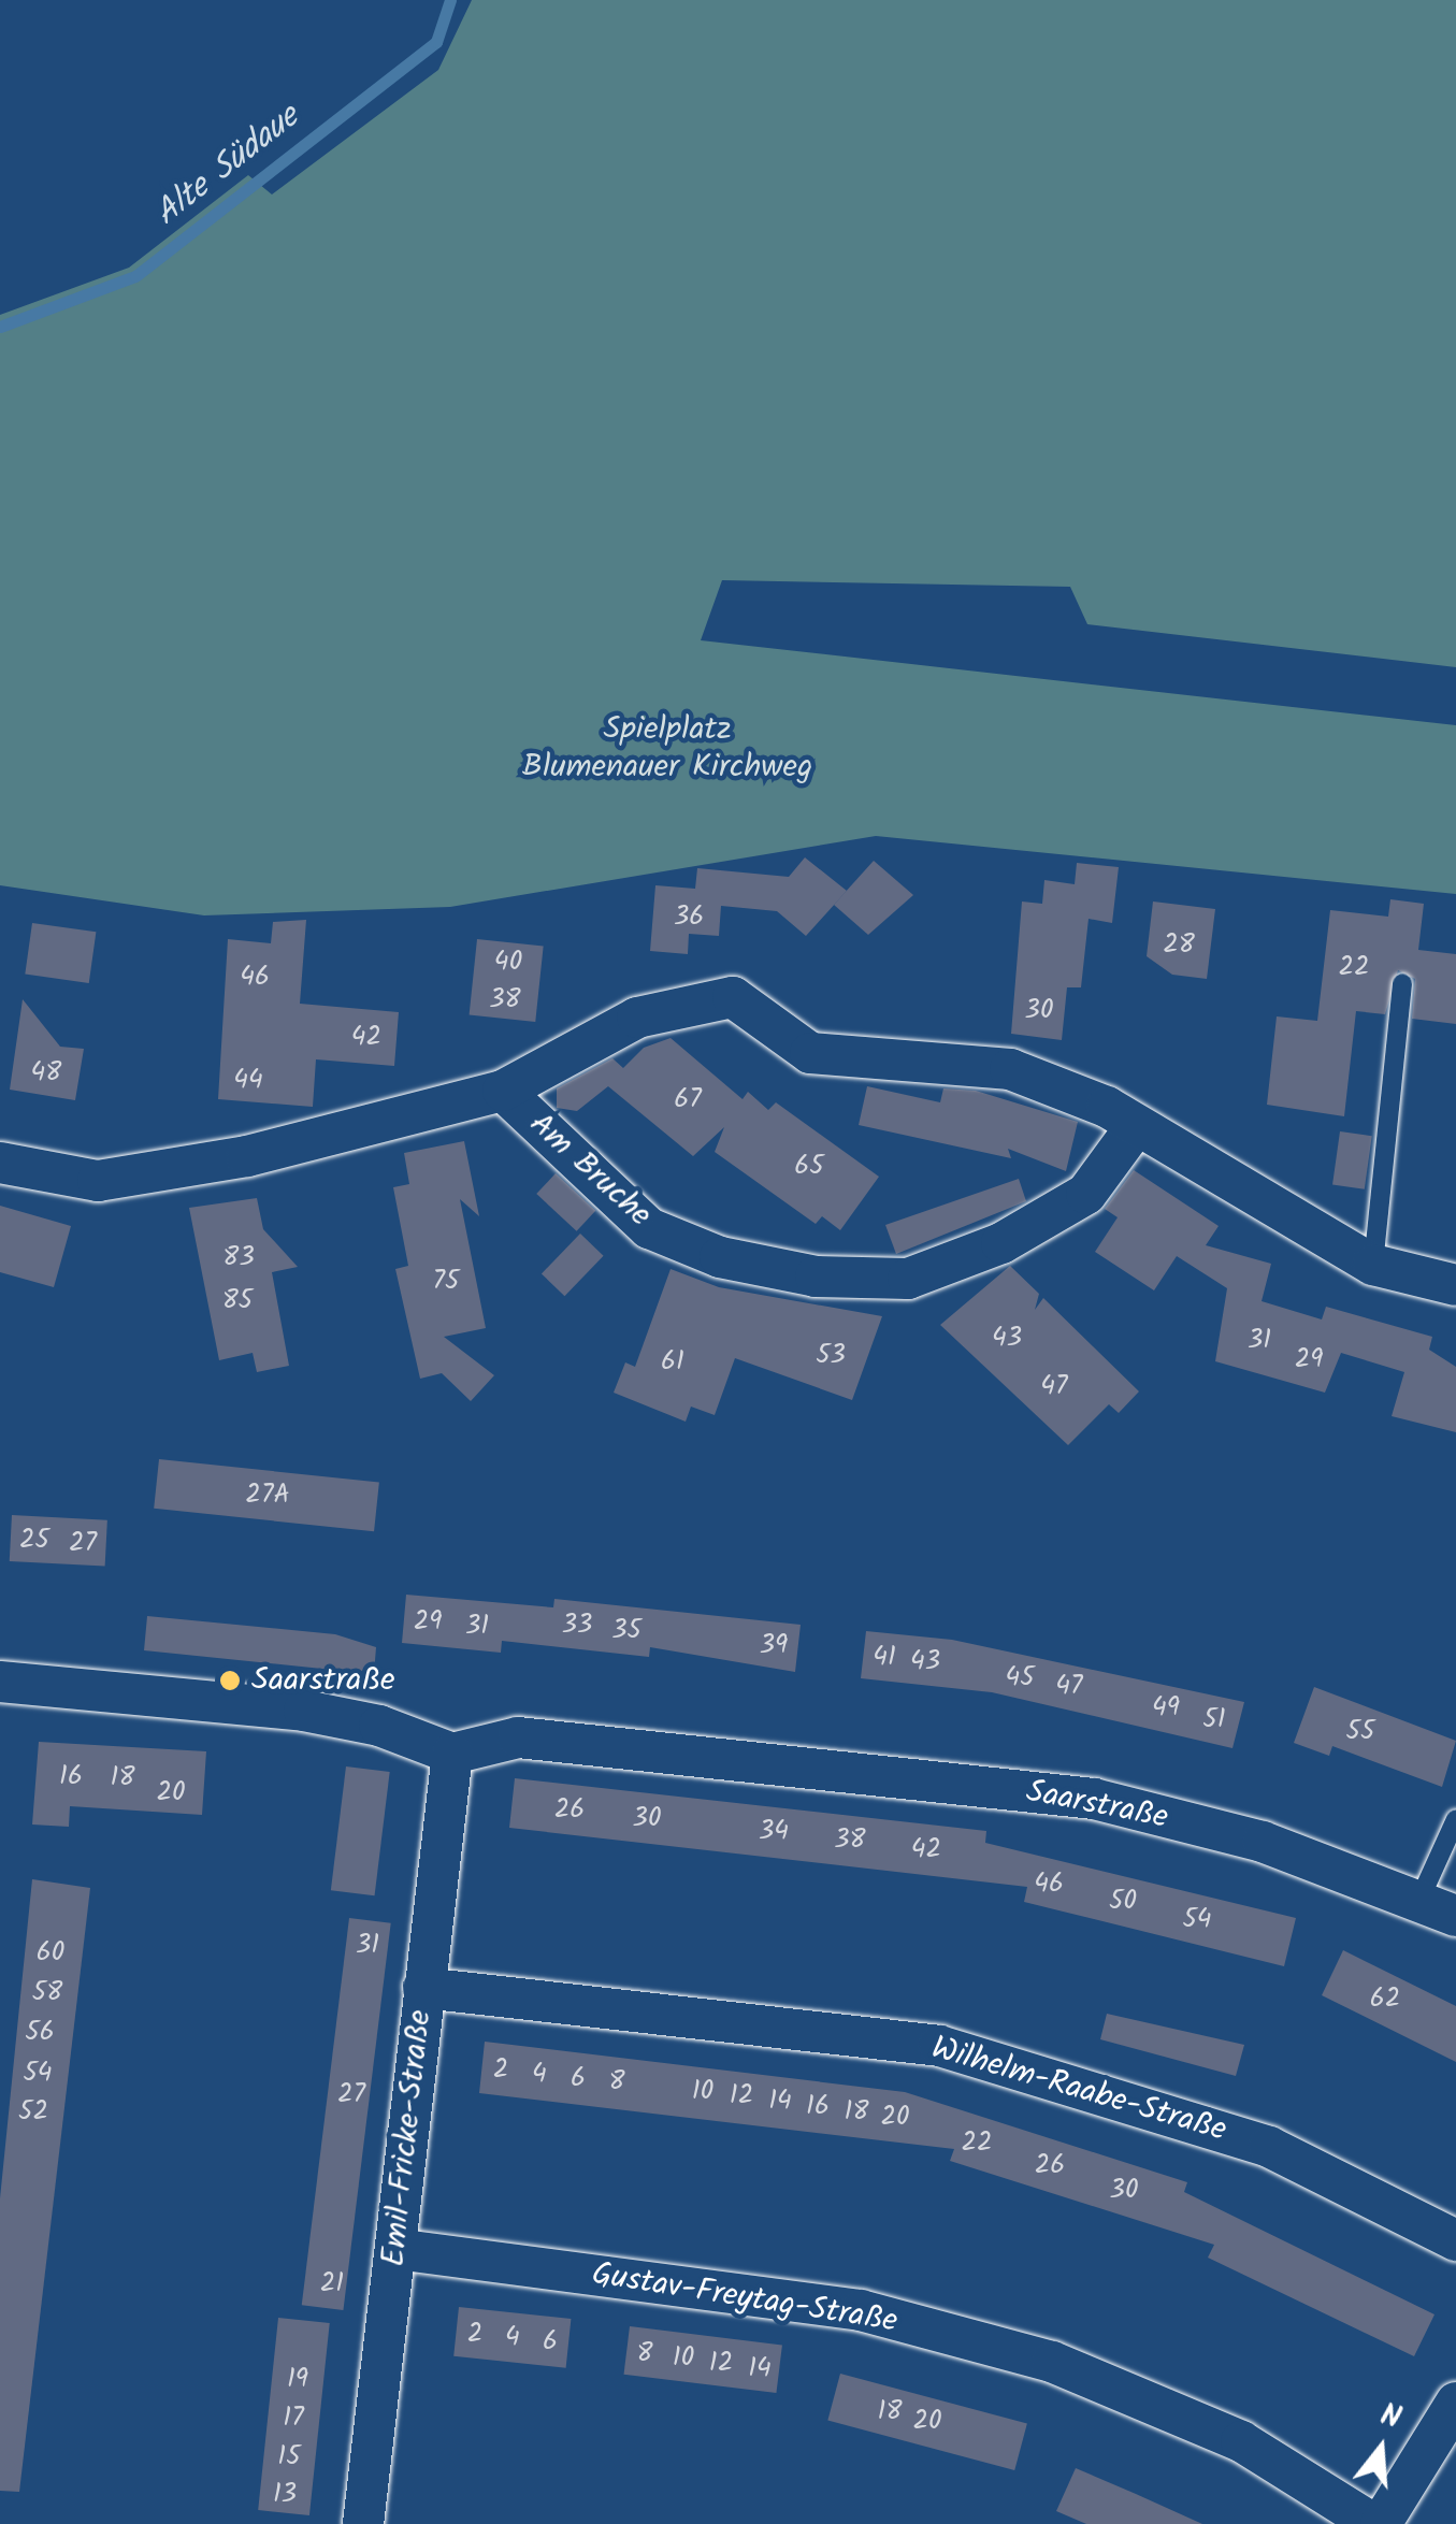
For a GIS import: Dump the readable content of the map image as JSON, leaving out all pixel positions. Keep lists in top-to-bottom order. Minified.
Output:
{"streets":{"street":["Am Bruche","Saarstraße","Wilhelm-Raabe-Straße","Emil-Fricke-Straße","Gustav-Freytag-Straße"]},"crossings":[["Saarstraße","Emil-Fricke-Straße"],["Wilhelm-Raabe-Straße","Emil-Fricke-Straße"],["Emil-Fricke-Straße","Gustav-Freytag-Straße"]],"water":["Alte Südaue"],"parks":["Spielplatz Blumenauer Kirchweg"],"places":["Saarstraße"],"house_numbers":["36","28","40","22","46","38","30","42","48","44","67","65","83","75","85","43","31","53","29","61","47","27A","25","27","29","33","31","35","39","41","43","45","47","49","51","55","16","18","20","26","30","34","38","42","46","50","54","31","60","58","62","56","2","54","4","6","8","10","27","12","14","16","52","18","20","22","26","30","21","2","4","6","8","10","12","14","19","18","17","20","15","13"],"north":"top"}
